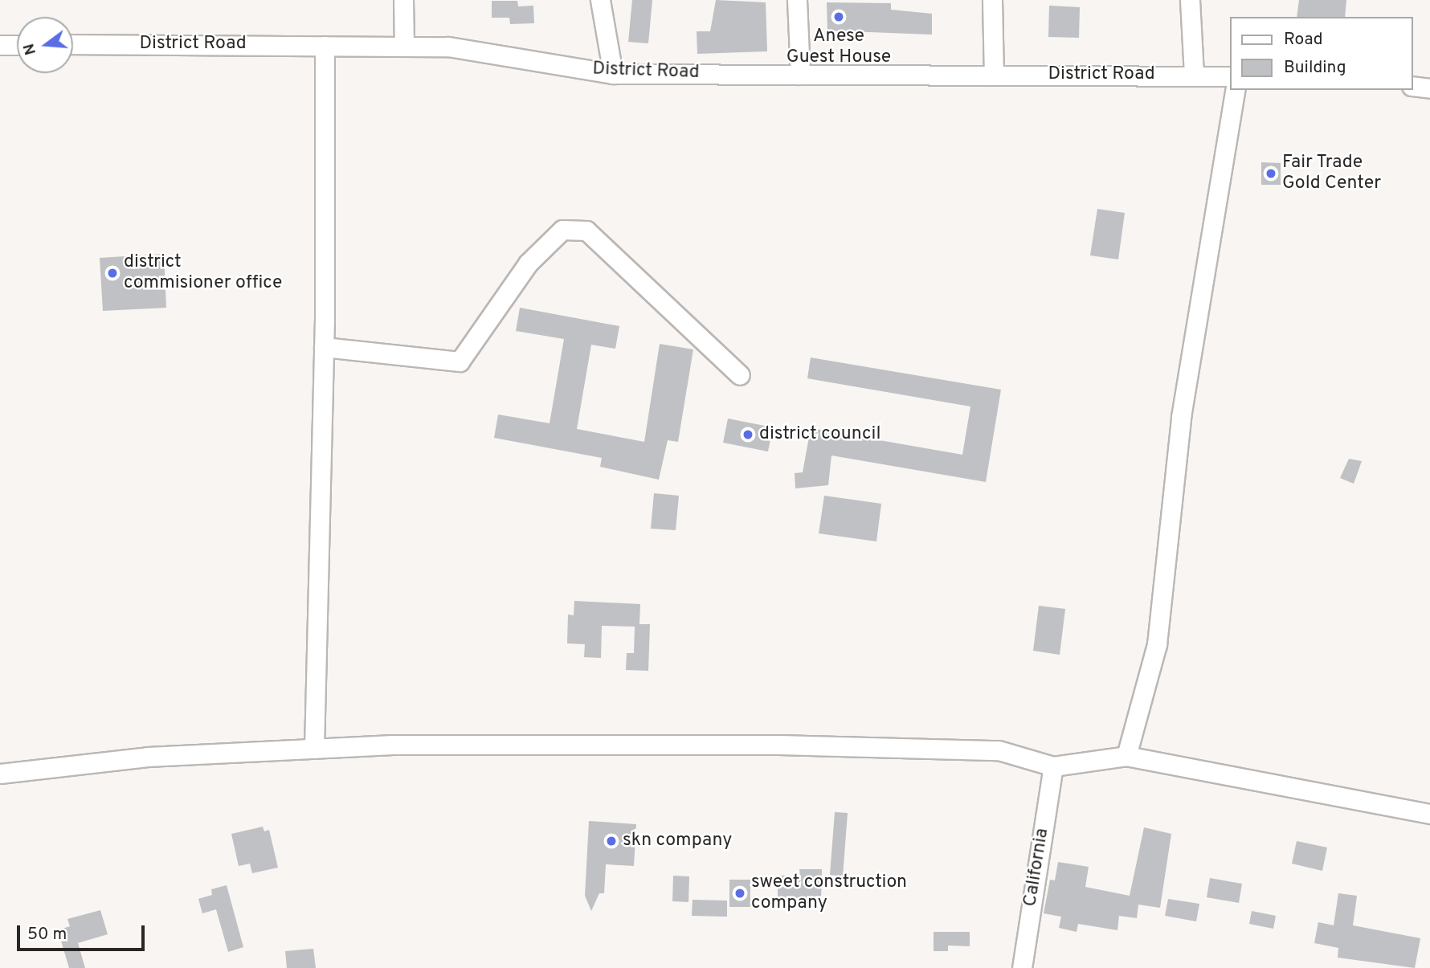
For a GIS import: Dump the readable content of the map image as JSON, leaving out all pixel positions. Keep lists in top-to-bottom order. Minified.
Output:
{"streets":{"street":["District Road","California"]},"places":["Anese Guest House","Fair Trade Gold Center","district commisioner office","district council","skn company","sweet construction company"],"legend":["Road","Building"],"scale_bar":"50 m","north":"left"}
